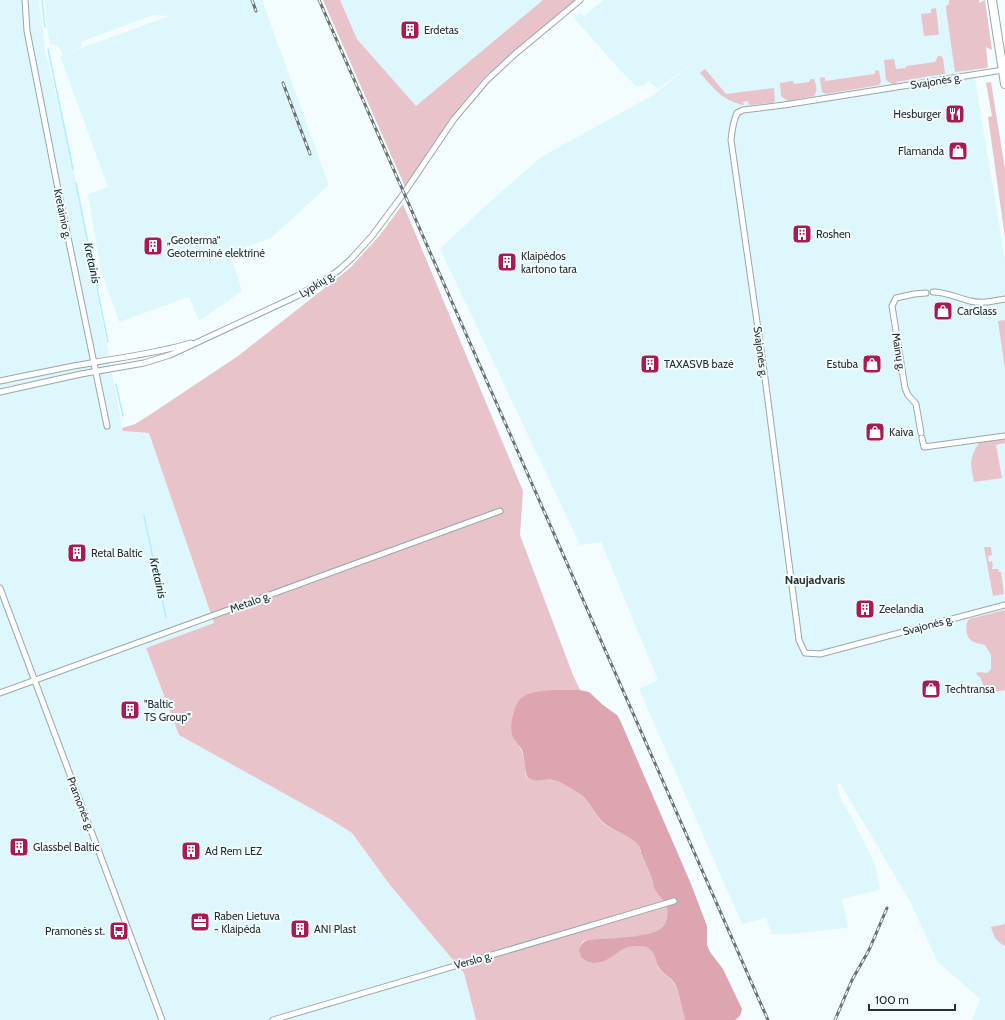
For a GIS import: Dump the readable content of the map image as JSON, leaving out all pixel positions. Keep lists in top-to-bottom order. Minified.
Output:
{"streets":{"street":["Svajonės g.","Kretainio g.","Lypkių g.","Mainų g.","Metalo g.","Pramonės g.","Verslo g."]},"crossings":[["Kretainio g.","Lypkių g."],["Metalo g.","Pramonės g."]],"districts":["Naujadvaris"],"water":["Kretainis"],"places":{"building":["Erdetas","Roshen","„Geoterma“ Geoterminė elektrinė","Klaipėdos kartono tara","TAXASVB bazė","Retal Baltic","Zeelandia","\"Baltic TS Group\"","Glassbel Baltic","Ad Rem LEZ","ANI Plast"],"restaurant":["Hesburger"],"shop":["Flamanda","CarGlass","Estuba","Kaiva","Techtransa"],"office":["Raben Lietuva - Klaipėda"],"bus stop":["Pramonės st."]},"scale_bar":"100 m"}
